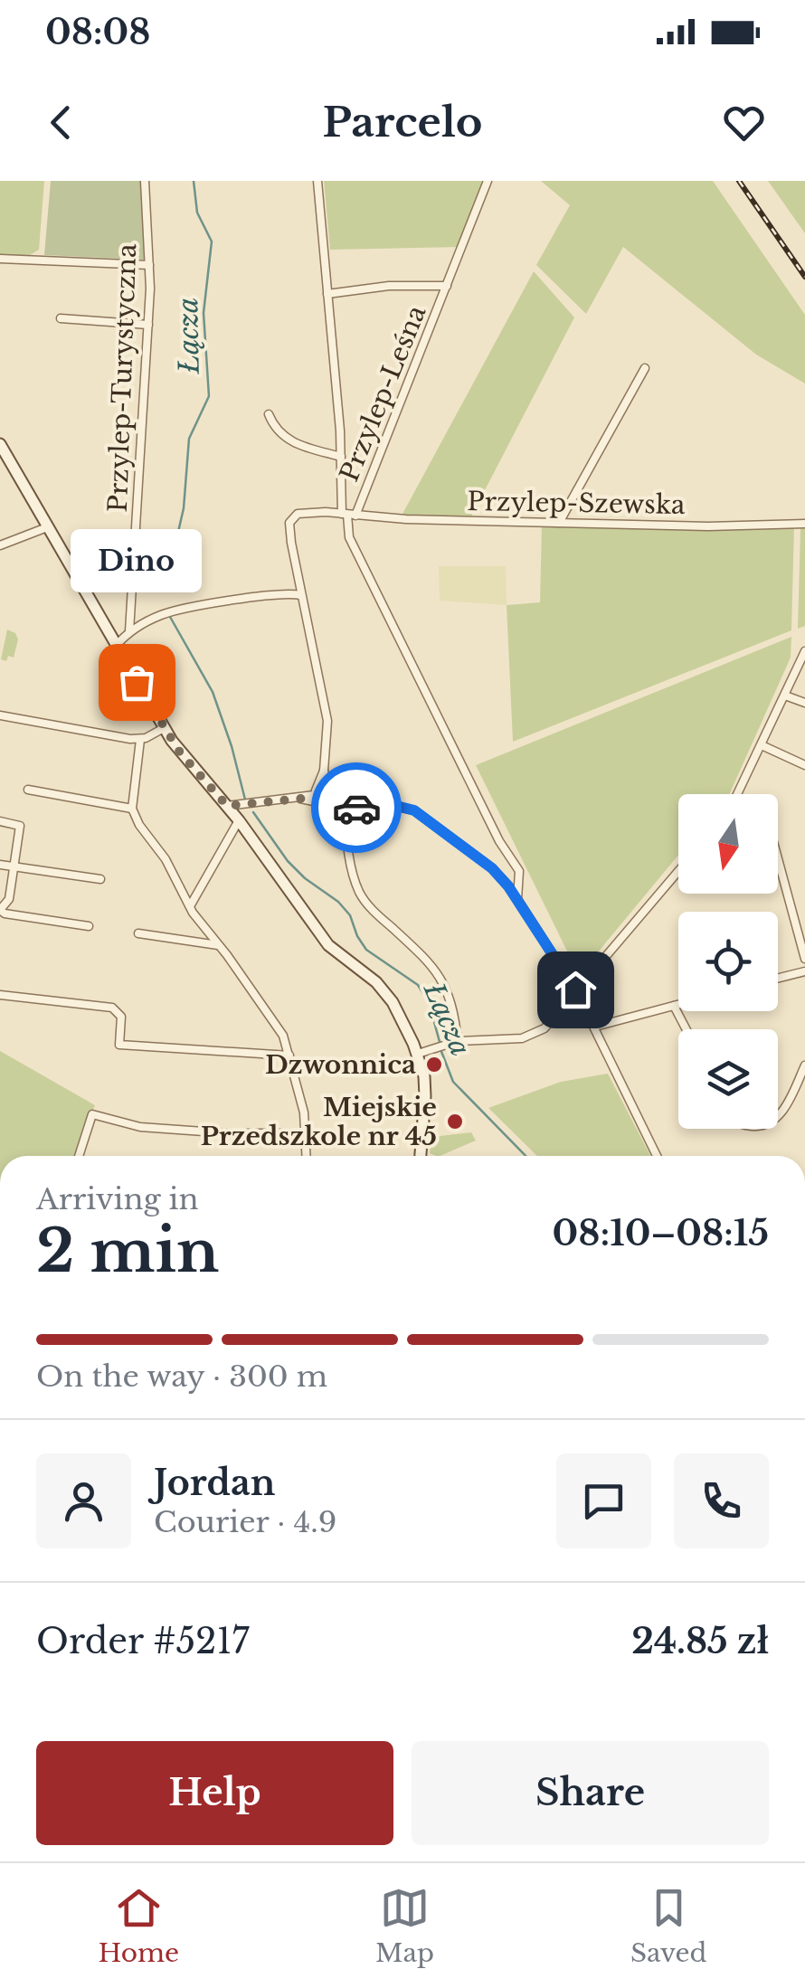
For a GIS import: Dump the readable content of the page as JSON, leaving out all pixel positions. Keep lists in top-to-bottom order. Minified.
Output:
{"streets":{"street":["Przylep-Turystyczna","Przylep-Leśna","Przylep-Szewska"]},"crossings":[["Przylep-Leśna","Przylep-Szewska"]],"water":["Łącza"],"places":["Dino","Dzwonnica","Miejskie Przedszkole nr 45"],"north":"bottom","page":{"status":"08:08","header":"Parcelo","bubble":"Dino","heading":["2 min","Arriving in","08:10–08:15"],"panel":["Jordan","Courier · 4.9","Order #5217","24.85 zł"],"bar":"On the way · 300 m","buttons":["Help","Share"],"tabs":["Home","Map","Saved"]}}
